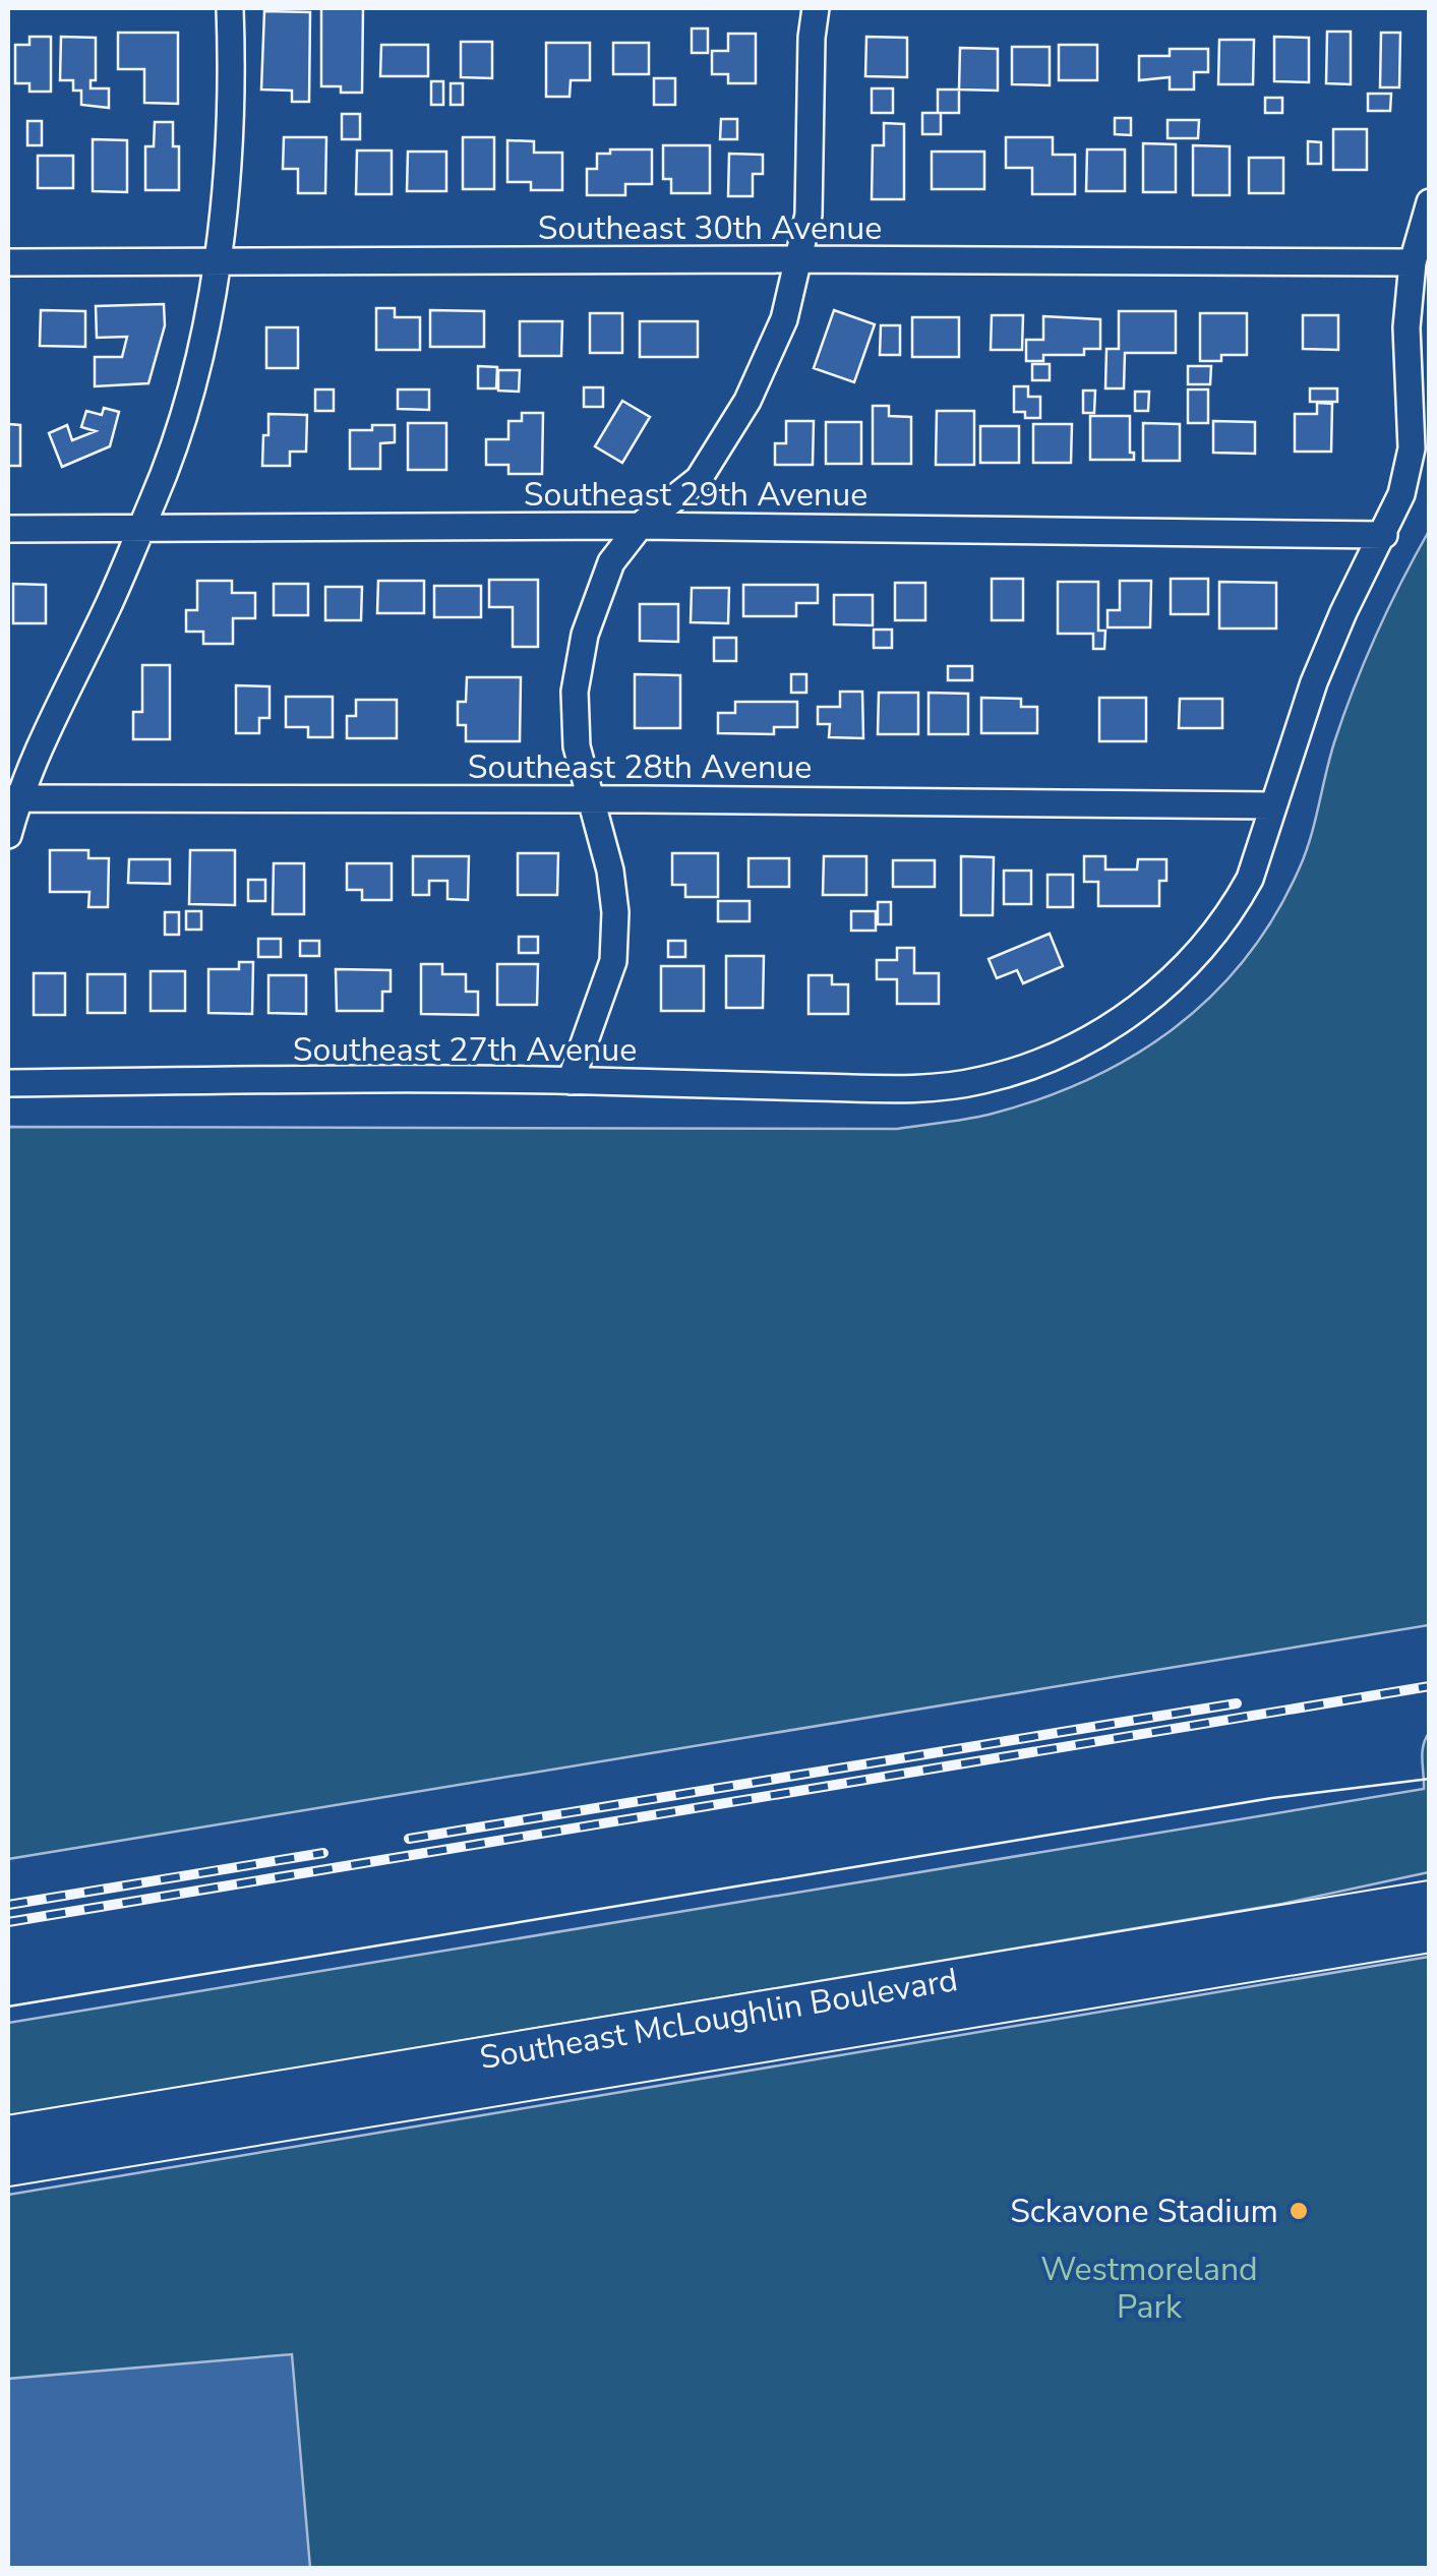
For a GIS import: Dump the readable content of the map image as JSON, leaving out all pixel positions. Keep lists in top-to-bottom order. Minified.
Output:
{"streets":{"highway":["Southeast McLoughlin Boulevard"],"street":["Southeast 30th Avenue","Southeast 29th Avenue","Southeast 28th Avenue","Southeast 27th Avenue"]},"crossings":[["Southeast 30th Avenue","Southeast 27th Avenue"],["Southeast 29th Avenue","Southeast 27th Avenue"],["Southeast 28th Avenue","Southeast 27th Avenue"]],"parks":["Westmoreland Park"],"places":["Sckavone Stadium"]}
